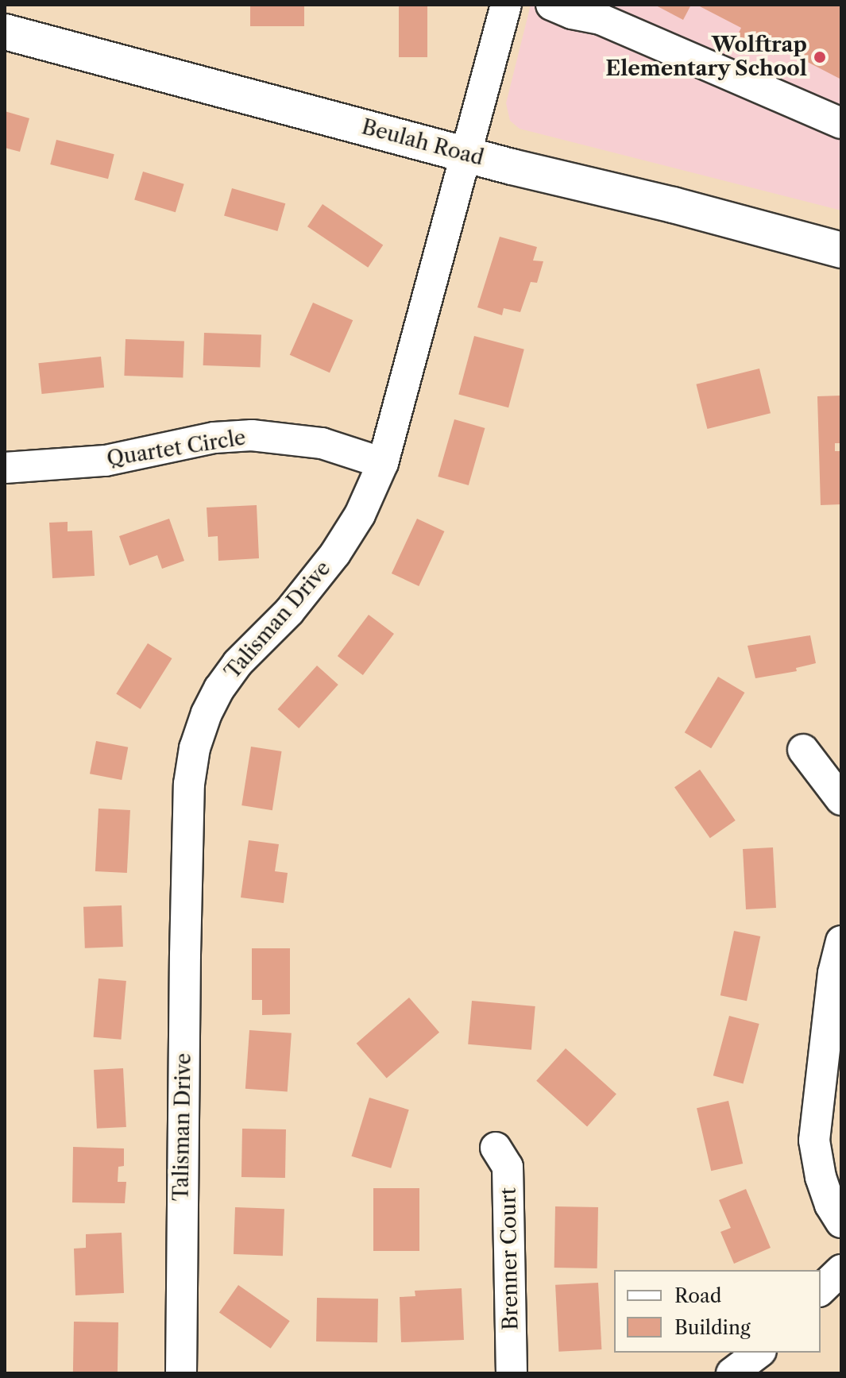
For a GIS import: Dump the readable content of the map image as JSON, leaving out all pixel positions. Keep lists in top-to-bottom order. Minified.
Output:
{"streets":{"main road":["Beulah Road"],"street":["Quartet Circle","Talisman Drive","Brenner Court"]},"crossings":[["Beulah Road","Talisman Drive"],["Quartet Circle","Talisman Drive"]],"places":["Wolftrap Elementary School"],"legend":["Road","Building"]}
